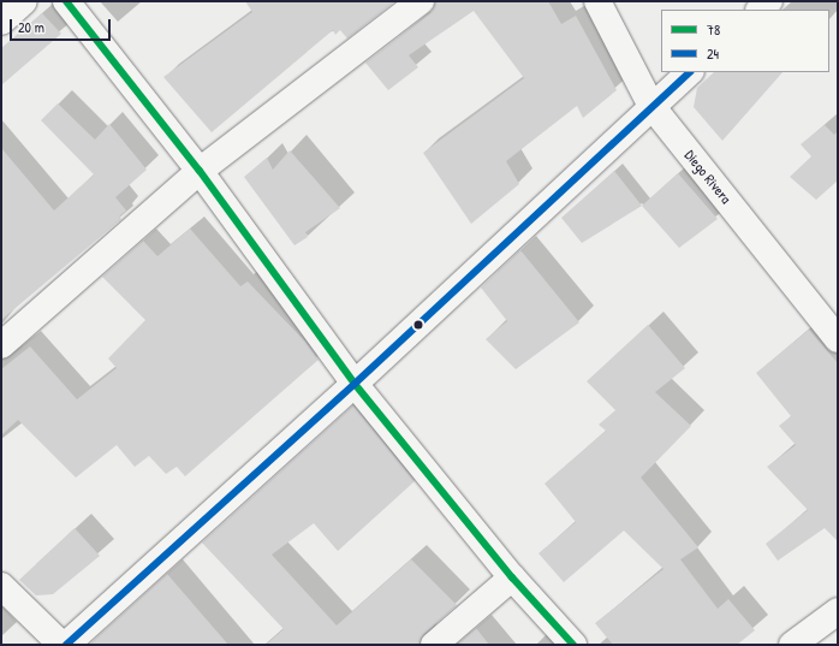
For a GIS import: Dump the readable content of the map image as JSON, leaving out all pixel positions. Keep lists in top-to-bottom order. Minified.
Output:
{"streets":{"street":["Diego Rivera"]},"lines":["transit line 78","transit line 24"],"legend":["78","24"],"scale_bar":"20 m"}
